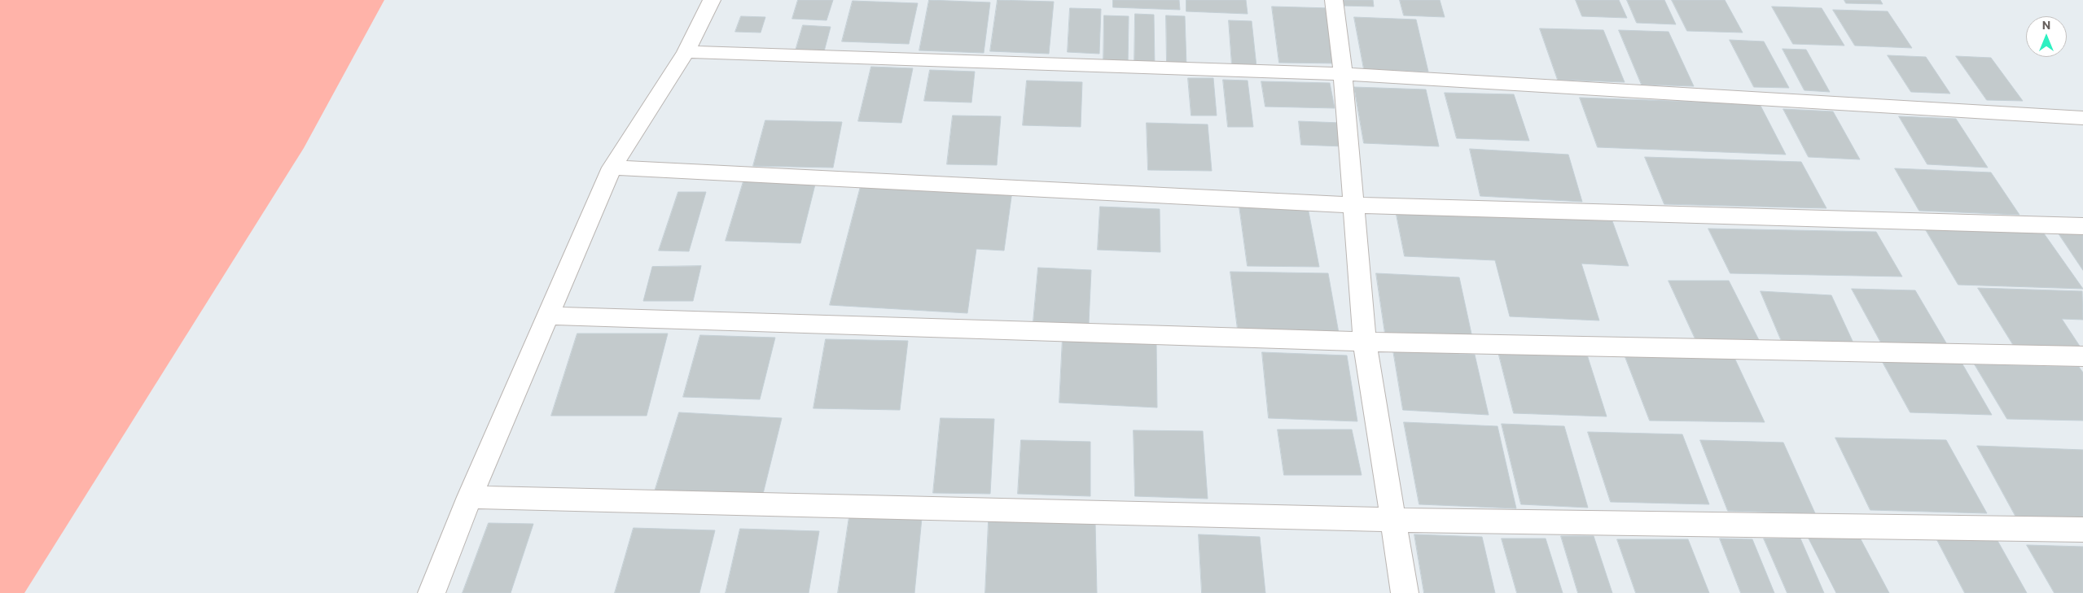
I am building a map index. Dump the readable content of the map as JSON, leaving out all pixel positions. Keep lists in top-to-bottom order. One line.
{"north":"top"}
